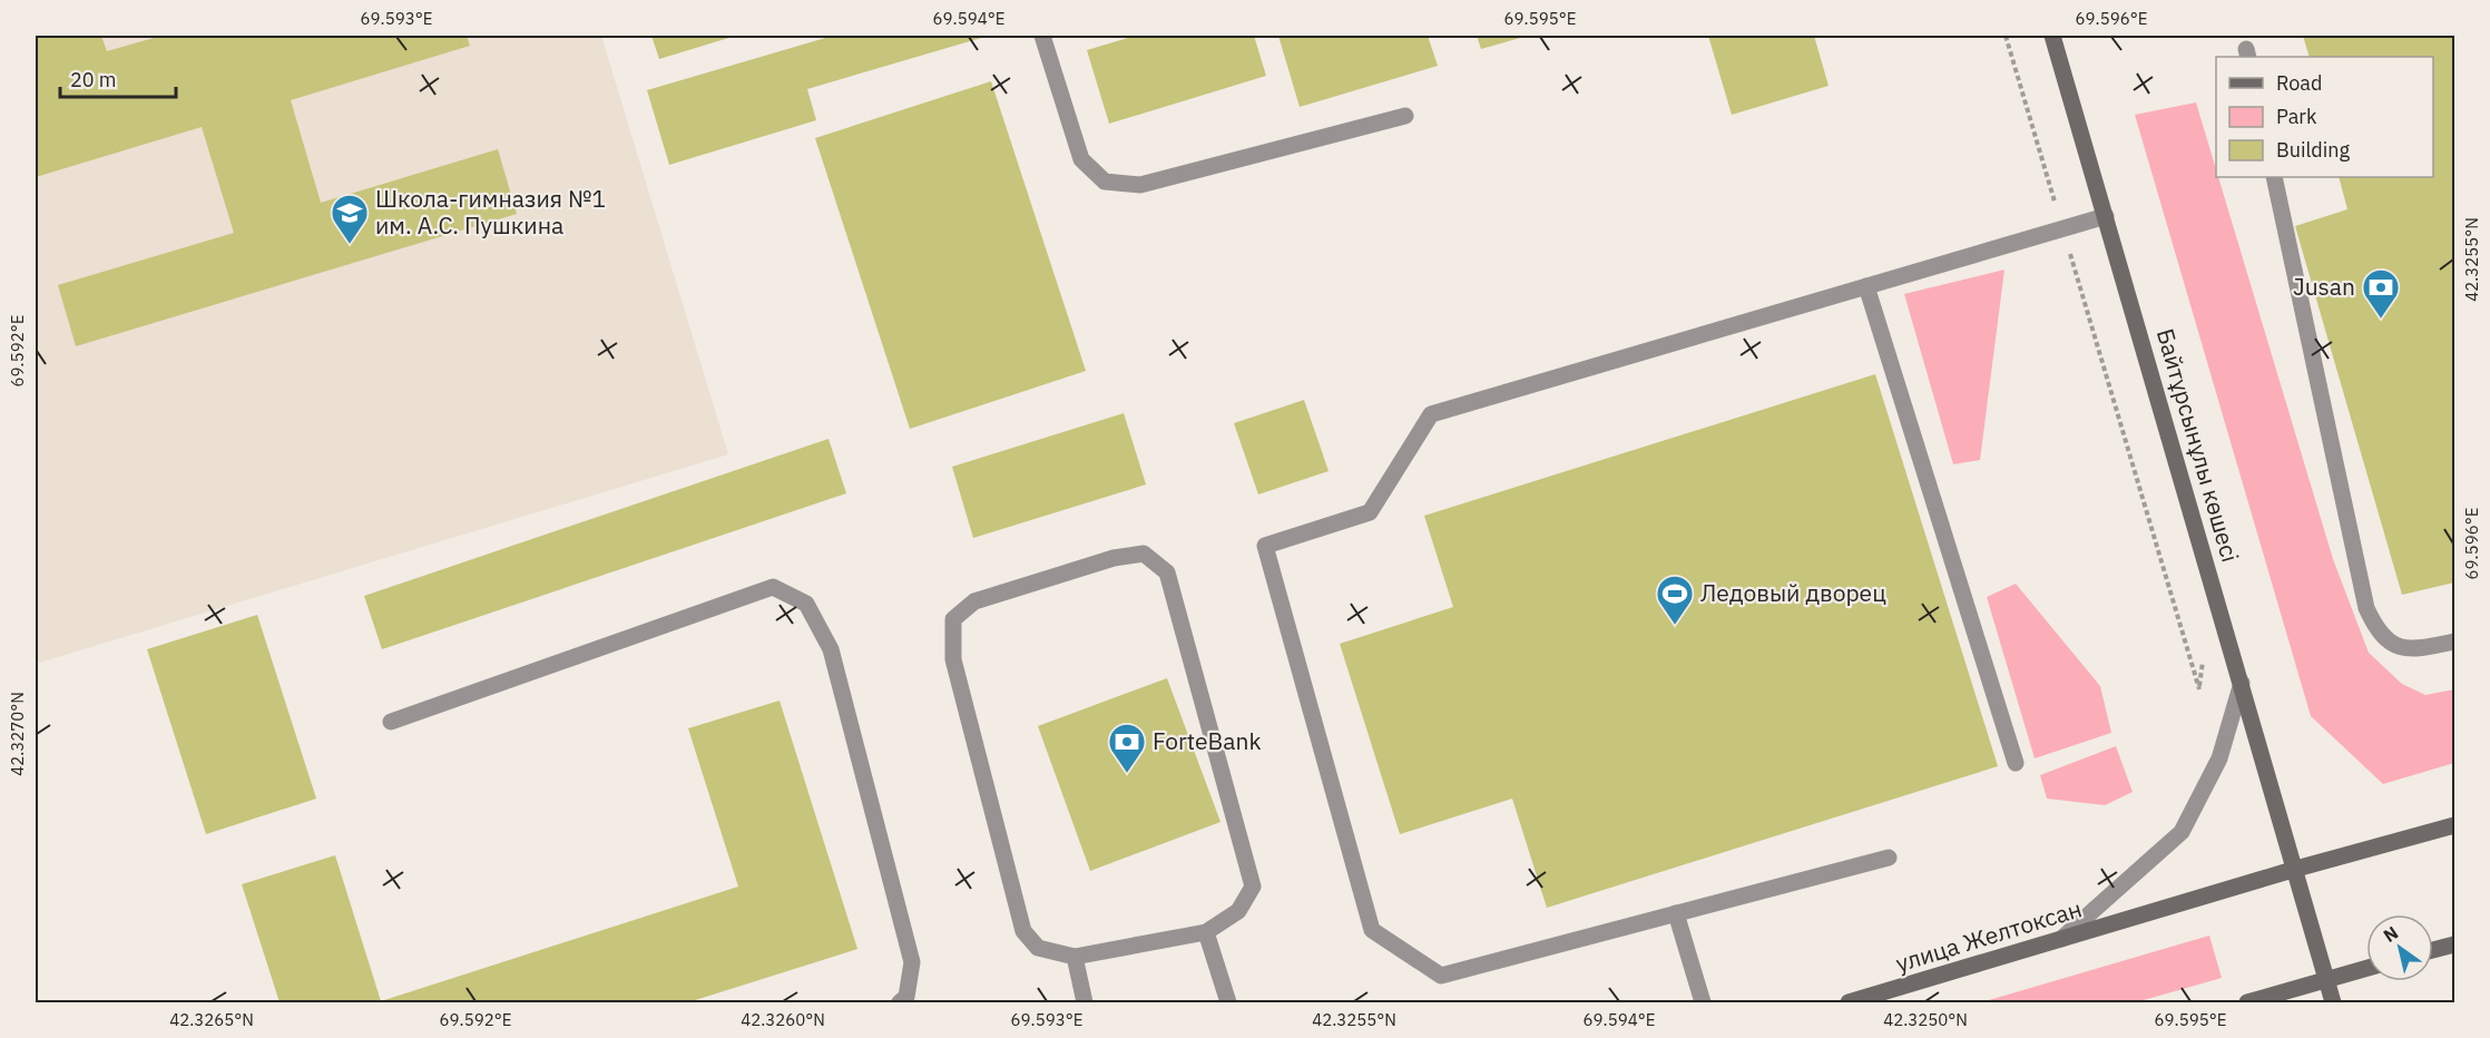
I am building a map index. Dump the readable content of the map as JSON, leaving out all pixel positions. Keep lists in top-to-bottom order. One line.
{"streets":{"main road":["Байтұрсынұлы көшесі","улица Желтоксан"]},"crossings":[["Байтұрсынұлы көшесі","улица Желтоксан"]],"places":{"school or university":["Школа-гимназия №1 им. А.С. Пушкина"],"bank":["Jusan","ForteBank"],"sports":["Ледовый дворец"]},"legend":["Road","Park","Building"],"scale_bar":"20 m","north":"top left","coordinates":["69.593°E","69.594°E","69.595°E","69.596°E","42.3255°N","69.592°E","42.3270°N","42.3265°N","42.3260°N","42.3250°N"]}
